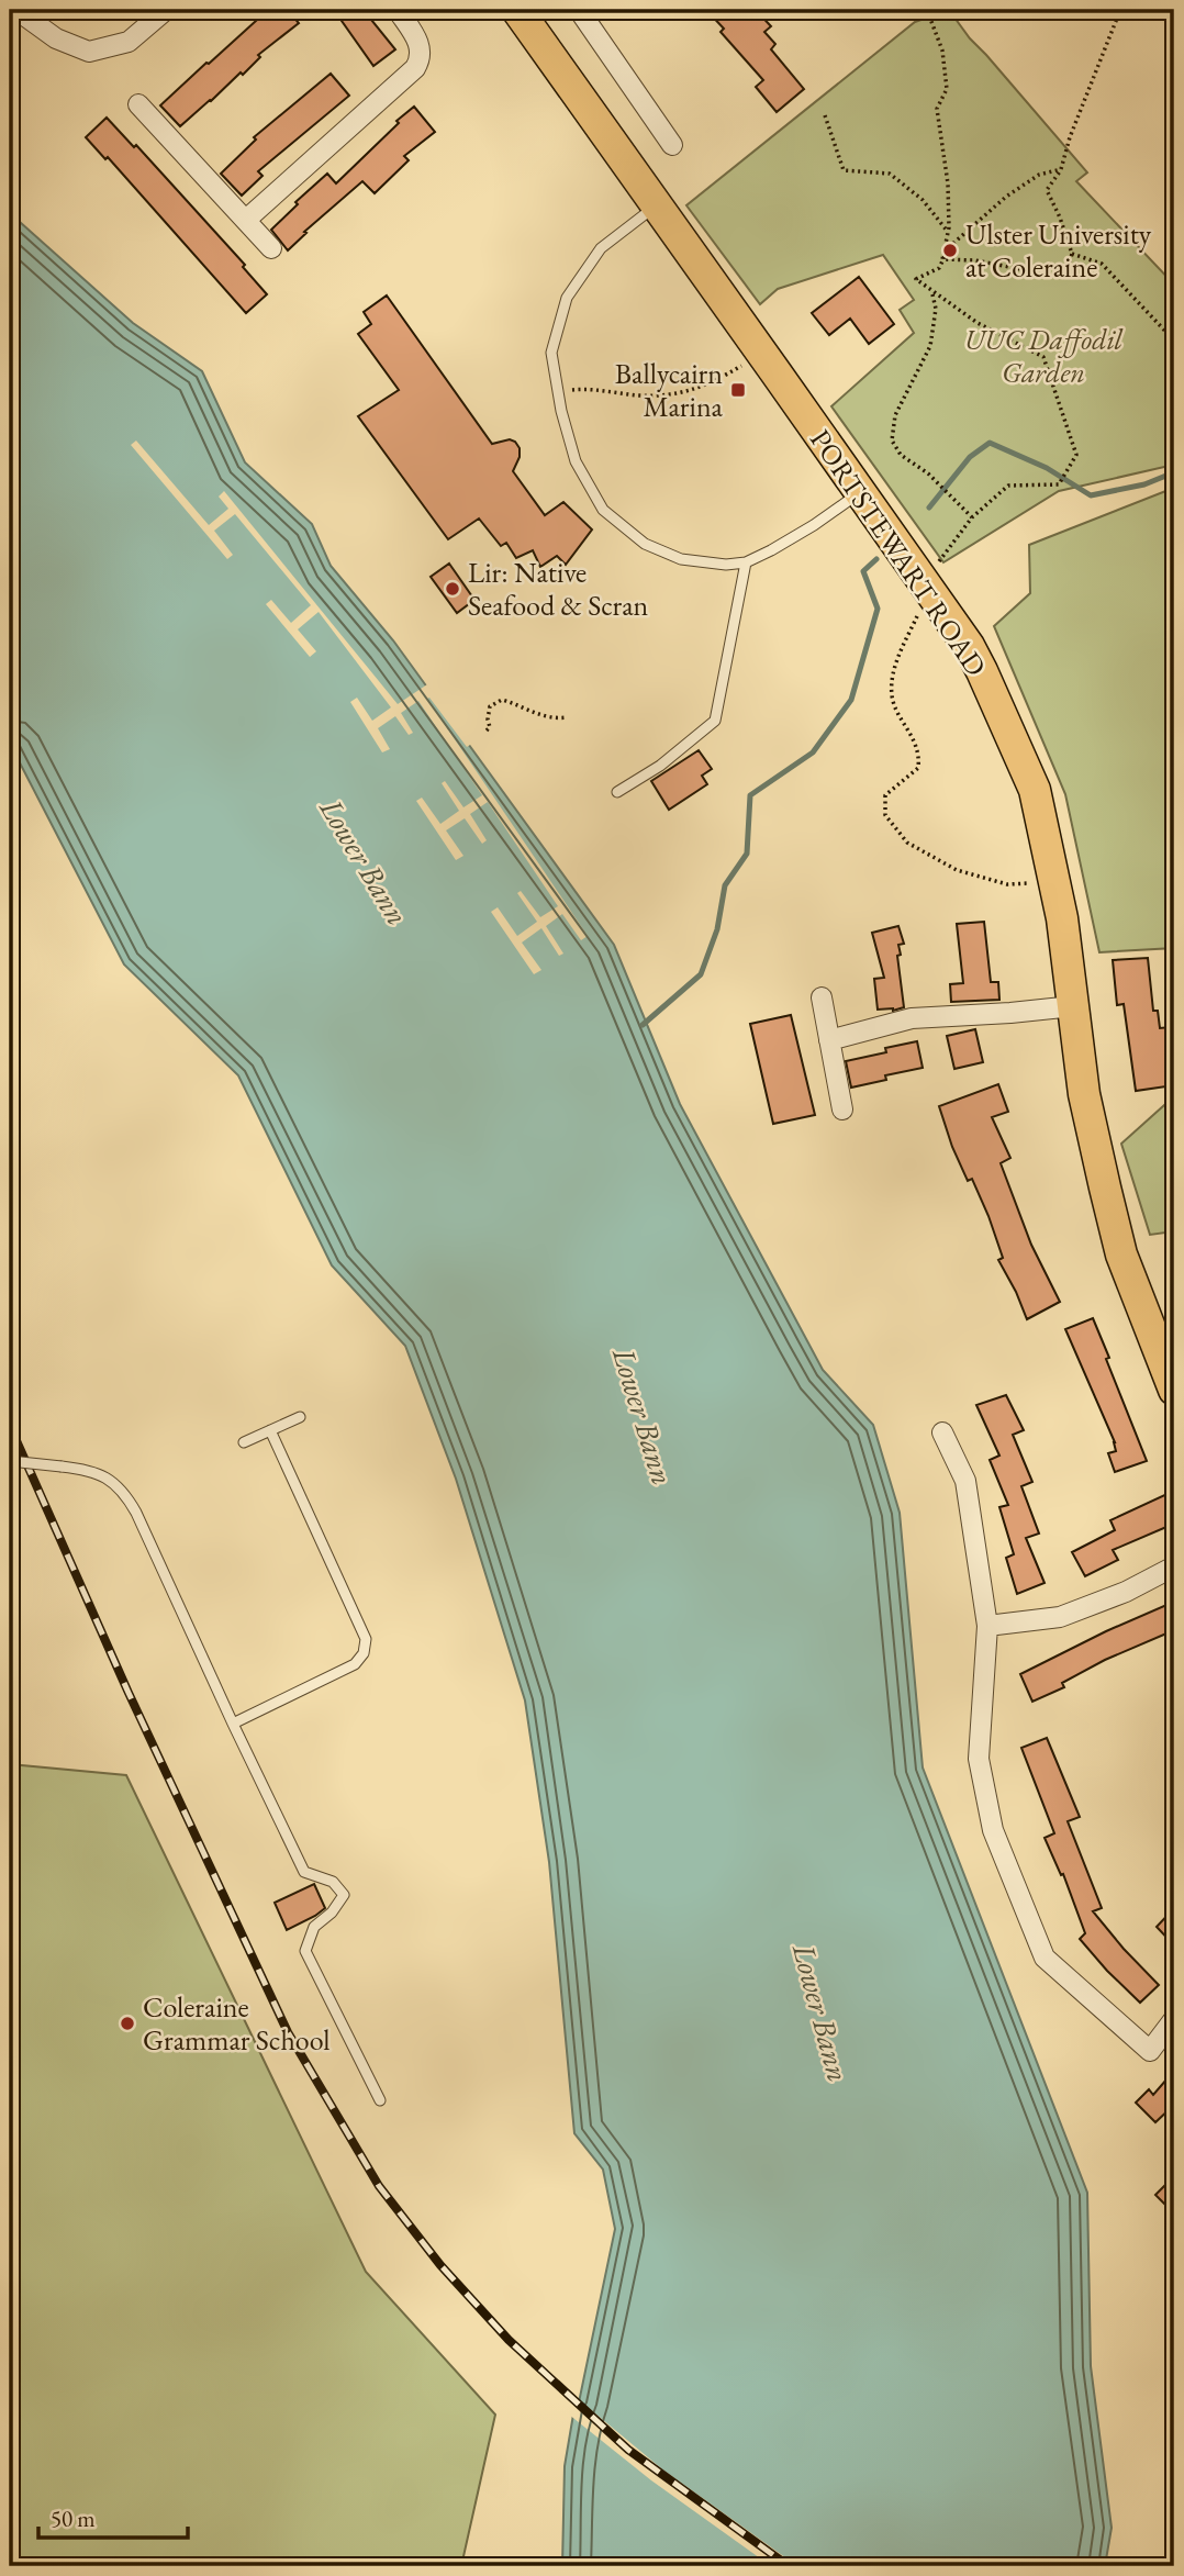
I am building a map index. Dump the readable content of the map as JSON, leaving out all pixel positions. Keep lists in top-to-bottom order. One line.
{"streets":{"main road":["PORTSTEWART ROAD"]},"water":["Lower Bann"],"parks":["UUC Daffodil Garden"],"places":{"other":["Ulster University at Coleraine","Lir: Native Seafood & Scran","Coleraine Grammar School"],"transit":["Ballycairn Marina"]},"scale_bar":"50 m"}
